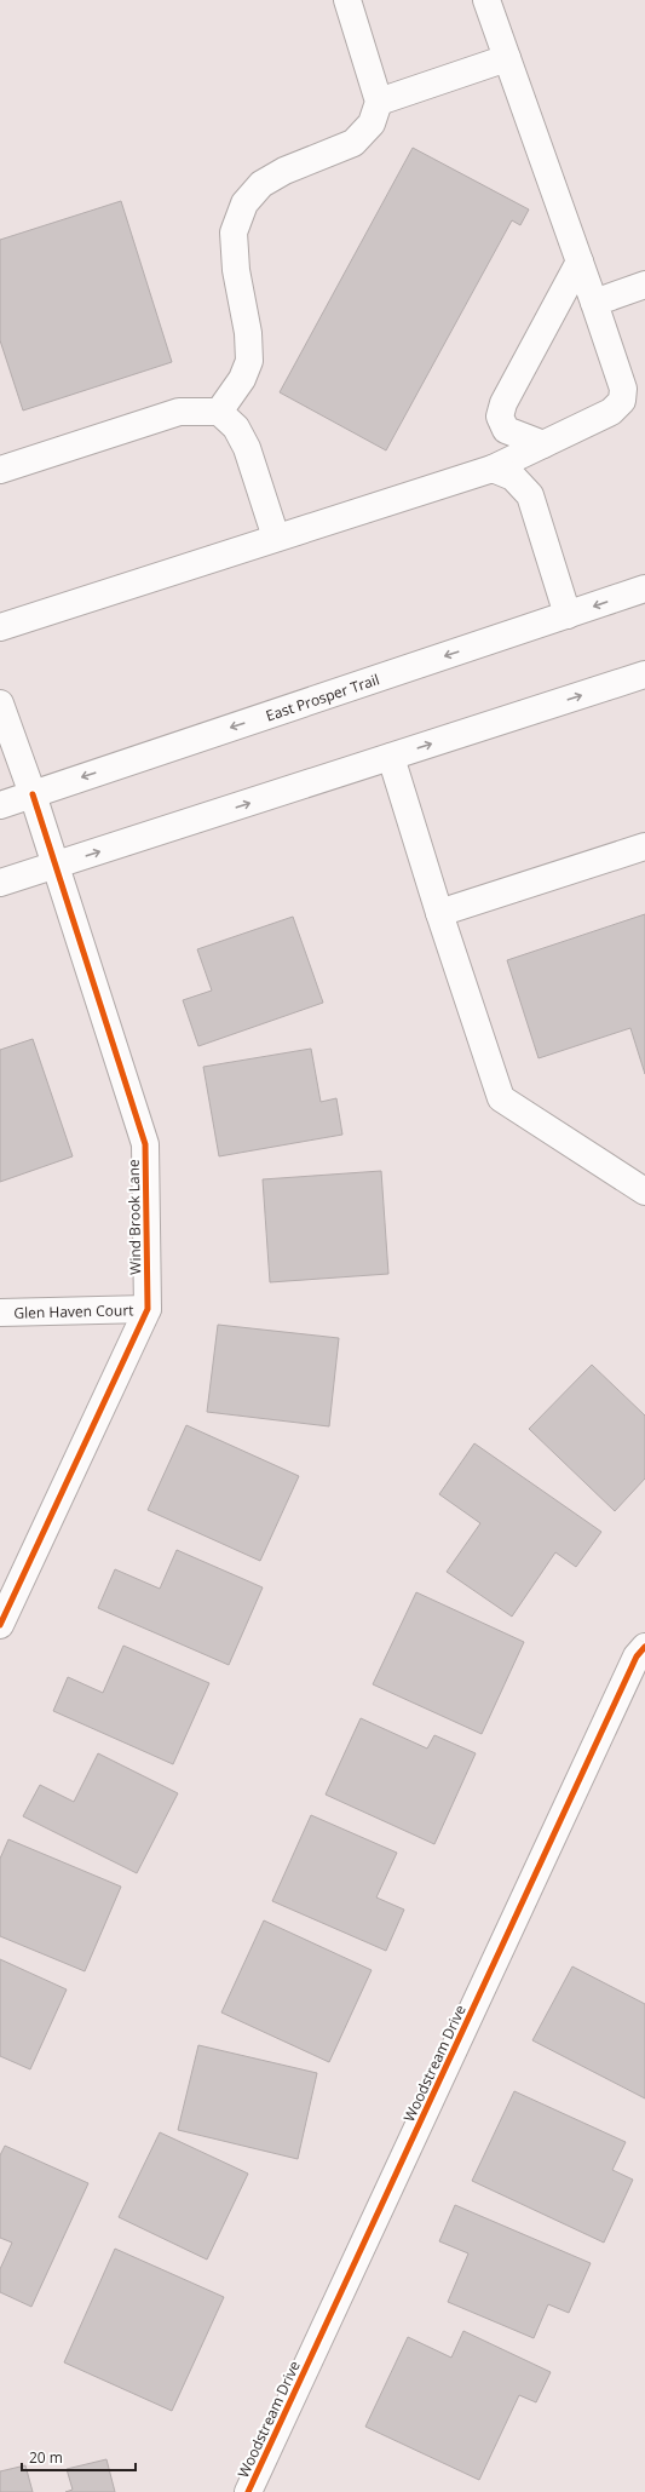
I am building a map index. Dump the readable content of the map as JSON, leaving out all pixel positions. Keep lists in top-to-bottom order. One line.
{"streets":{"street":["East Prosper Trail","Wind Brook Lane","Glen Haven Court","Woodstream Drive"]},"crossings":[["East Prosper Trail","Wind Brook Lane"],["Wind Brook Lane","Glen Haven Court"]],"scale_bar":"20 m"}
